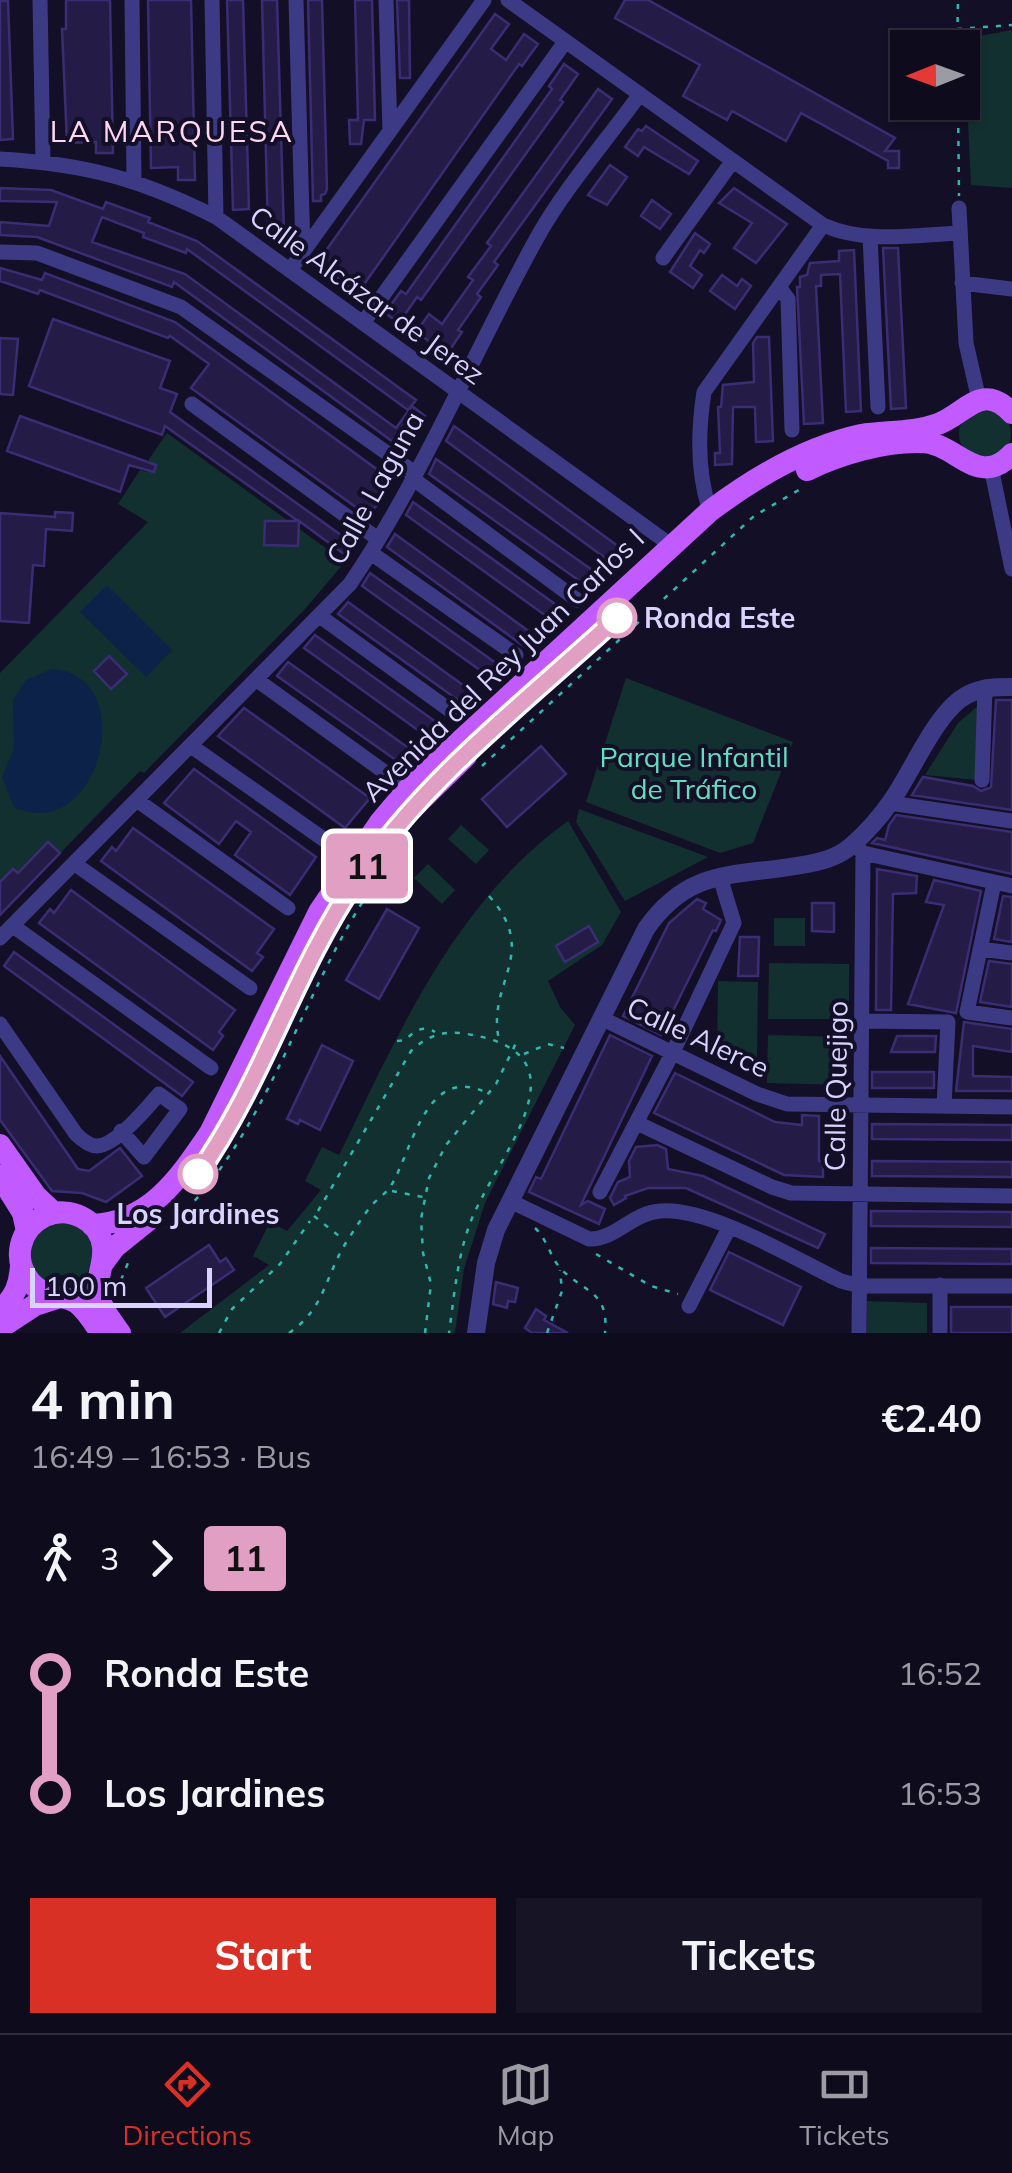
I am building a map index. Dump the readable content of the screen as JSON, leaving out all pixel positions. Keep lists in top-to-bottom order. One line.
{"streets":{"main road":["Avenida del Rey Juan Carlos I"],"street":["Calle Alcázar de Jerez","Calle Laguna","Calle Alerce","Calle Quejigo"]},"crossings":[["Calle Alcázar de Jerez","Calle Laguna"],["Calle Alcázar de Jerez","Avenida del Rey Juan Carlos I"],["Calle Alerce","Calle Quejigo"]],"districts":["LA MARQUESA"],"parks":["Parque Infantil de Tráfico"],"places":["Ronda Este","Los Jardines"],"lines":["bus line 11"],"scale_bar":"100 m","north":"left","page":{"on_map":"11","scale":"100 m","heading":["4 min","16:49 – 16:53 · Bus","€2.40"],"legs":["3","11"],"list":[{"name":"Ronda Este","value":"16:52"},{"name":"Los Jardines","value":"16:53"}],"buttons":["Start","Tickets"],"tabs":["Directions","Map","Tickets"]}}
